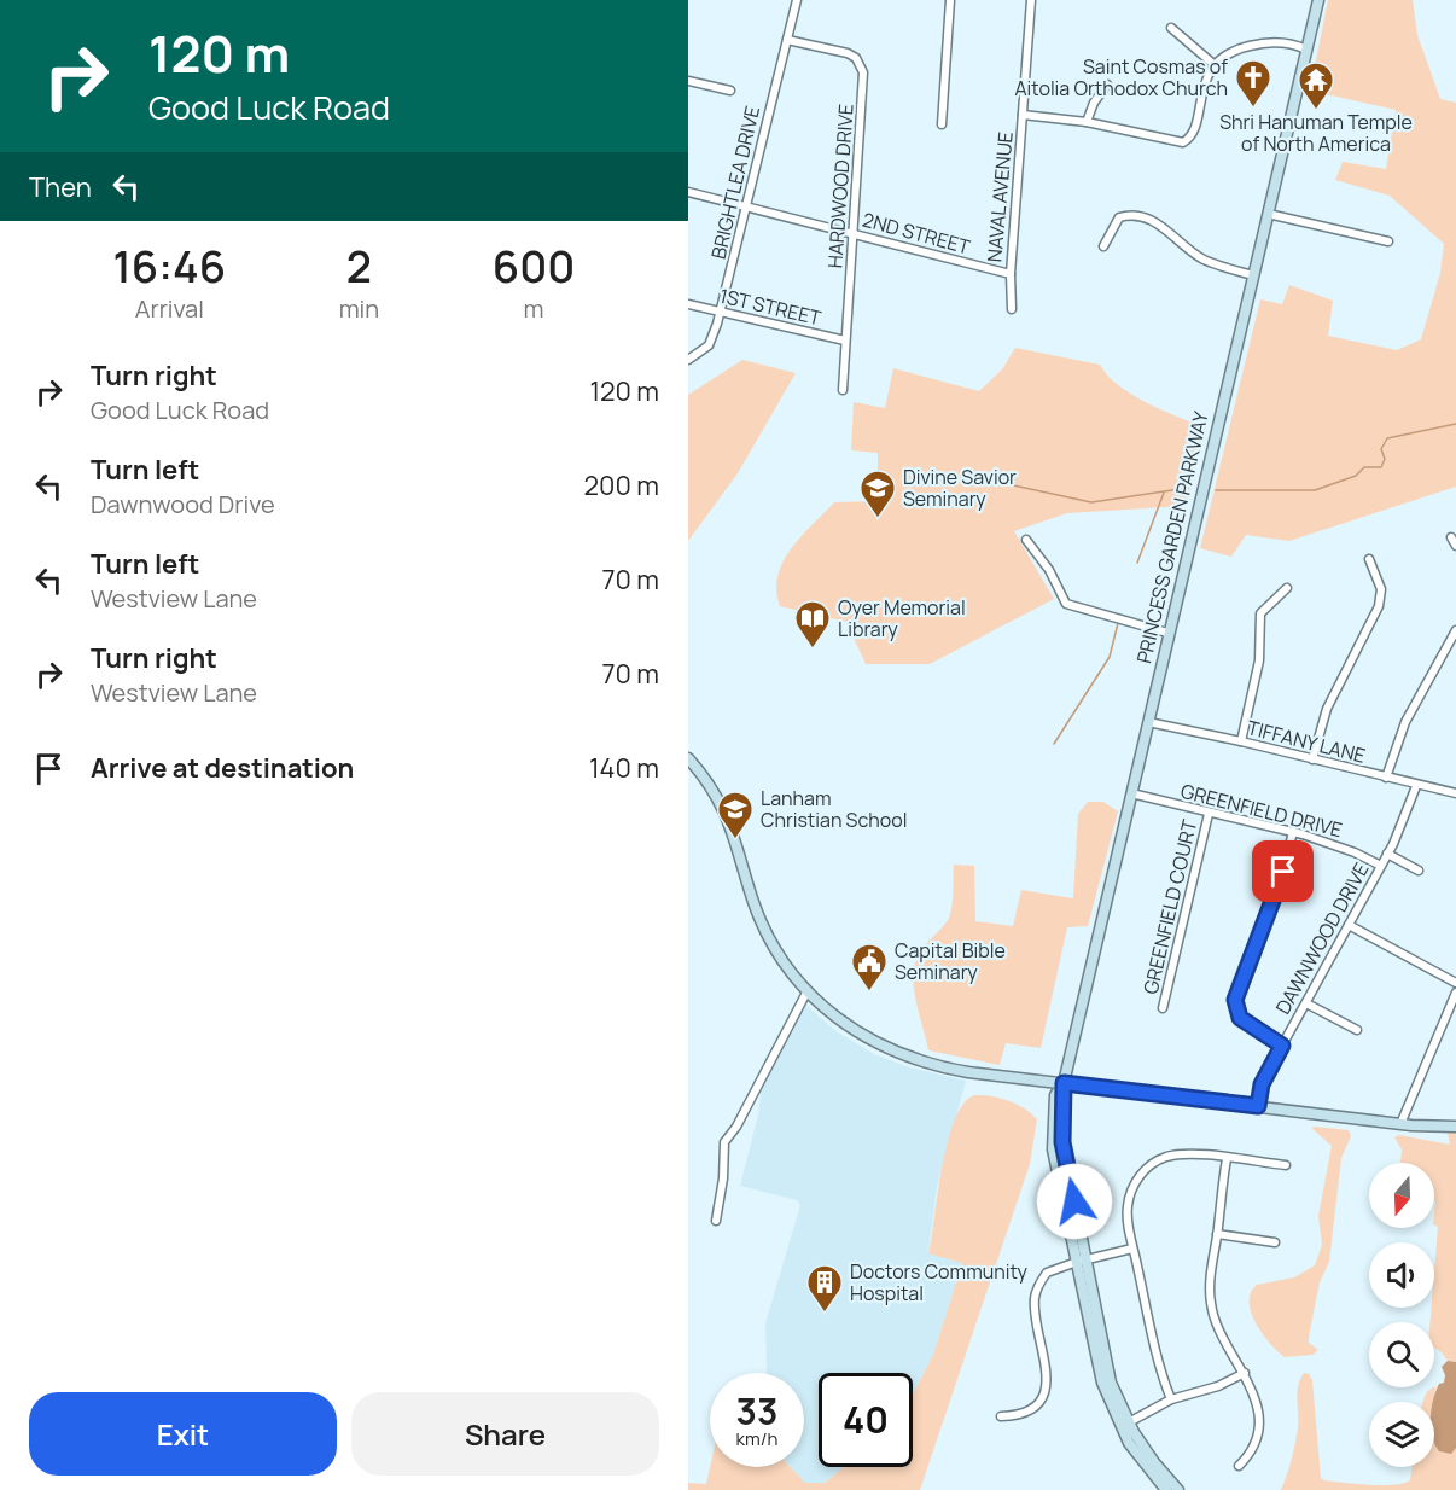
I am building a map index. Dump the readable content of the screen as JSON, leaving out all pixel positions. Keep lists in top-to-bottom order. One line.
{"streets":{"street":["BRIGHTLEA DRIVE","HARDWOOD DRIVE","NAVAL AVENUE","2ND STREET","1ST STREET","PRINCESS GARDEN PARKWAY","TIFFANY LANE","GREENFIELD DRIVE","GREENFIELD COURT","DAWNWOOD DRIVE"]},"crossings":[["BRIGHTLEA DRIVE","HARDWOOD DRIVE"],["BRIGHTLEA DRIVE","2ND STREET"],["BRIGHTLEA DRIVE","1ST STREET"],["HARDWOOD DRIVE","2ND STREET"],["HARDWOOD DRIVE","1ST STREET"],["NAVAL AVENUE","2ND STREET"],["PRINCESS GARDEN PARKWAY","TIFFANY LANE"],["PRINCESS GARDEN PARKWAY","GREENFIELD DRIVE"],["TIFFANY LANE","DAWNWOOD DRIVE"],["GREENFIELD DRIVE","GREENFIELD COURT"],["GREENFIELD DRIVE","DAWNWOOD DRIVE"]],"places":{"church":["Saint Cosmas of Aitolia Orthodox Church"],"temple":["Shri Hanuman Temple of North America"],"school or university":["Divine Savior Seminary","Lanham Christian School"],"library":["Oyer Memorial Library"],"public building":["Capital Bible Seminary"],"building":["Doctors Community Hospital"]},"north":"bottom","page":{"turn":["120 m","Good Luck Road"],"then":"Then","eta":["16:46","Arrival","2","min","600","m"],"list":[{"name":"Turn right","note":"Good Luck Road","value":"120 m"},{"name":"Turn left","note":"Dawnwood Drive","value":"200 m"},{"name":"Turn left","note":"Westview Lane","value":"70 m"},{"name":"Turn right","note":"Westview Lane","value":"70 m"},{"name":"Arrive at destination","value":"140 m"}],"speed":"33 km/h","limit":"40","buttons":["Exit","Share"]}}
